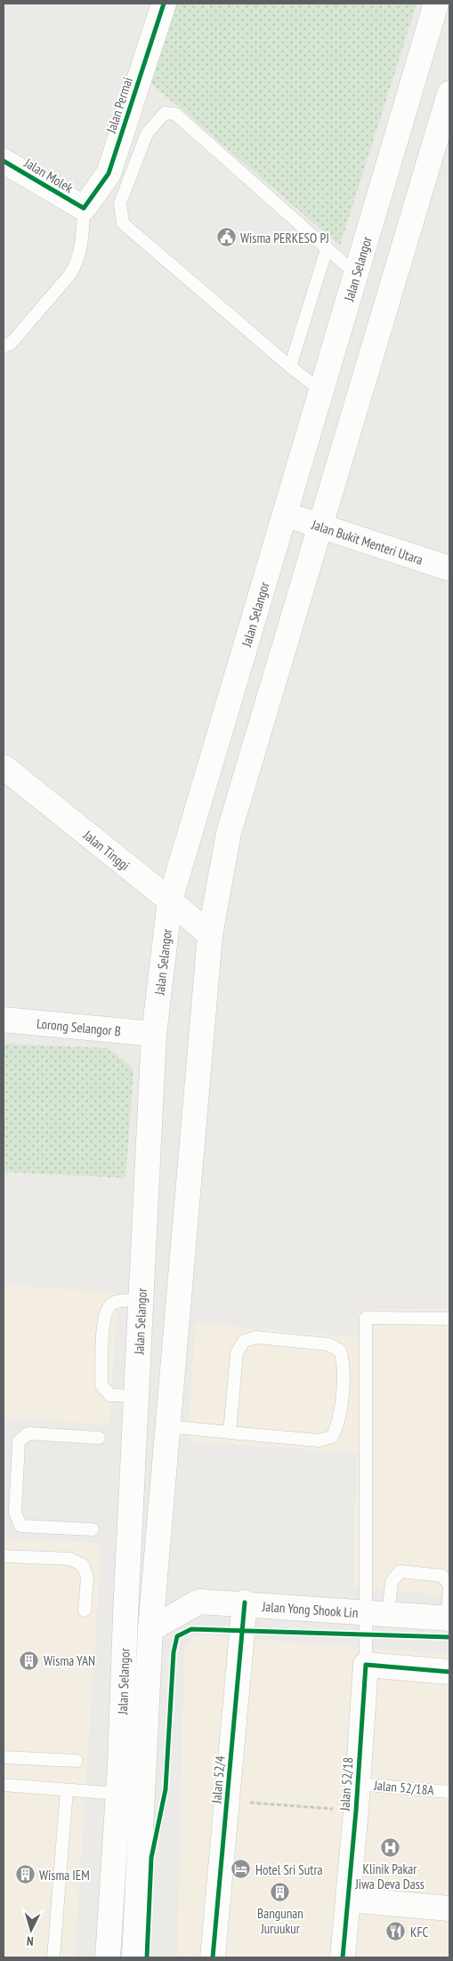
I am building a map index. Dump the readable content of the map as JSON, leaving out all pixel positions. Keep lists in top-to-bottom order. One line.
{"streets":{"main road":["Jalan Permai","Jalan Molek","Jalan Selangor","Jalan Bukit Menteri Utara","Jalan Tinggi","Lorong Selangor B","Jalan Yong Shook Lin","Jalan 52/4","Jalan 52/18"],"lane":["Jalan 52/18A"]},"crossings":[["Jalan Permai","Jalan Molek"],["Jalan Selangor","Jalan Bukit Menteri Utara"],["Jalan Selangor","Jalan Tinggi"],["Jalan Selangor","Lorong Selangor B"],["Jalan Selangor","Jalan Yong Shook Lin"],["Jalan Yong Shook Lin","Jalan 52/4"],["Jalan Yong Shook Lin","Jalan 52/18"],["Jalan 52/18","Jalan 52/18A"]],"places":{"public building":["Wisma PERKESO PJ"],"building":["Wisma YAN","Wisma IEM","Bangunan Juruukur"],"hospital":["Klinik Pakar Jiwa Deva Dass"],"hotel":["Hotel Sri Sutra"],"restaurant":["KFC"]},"north":"bottom"}
